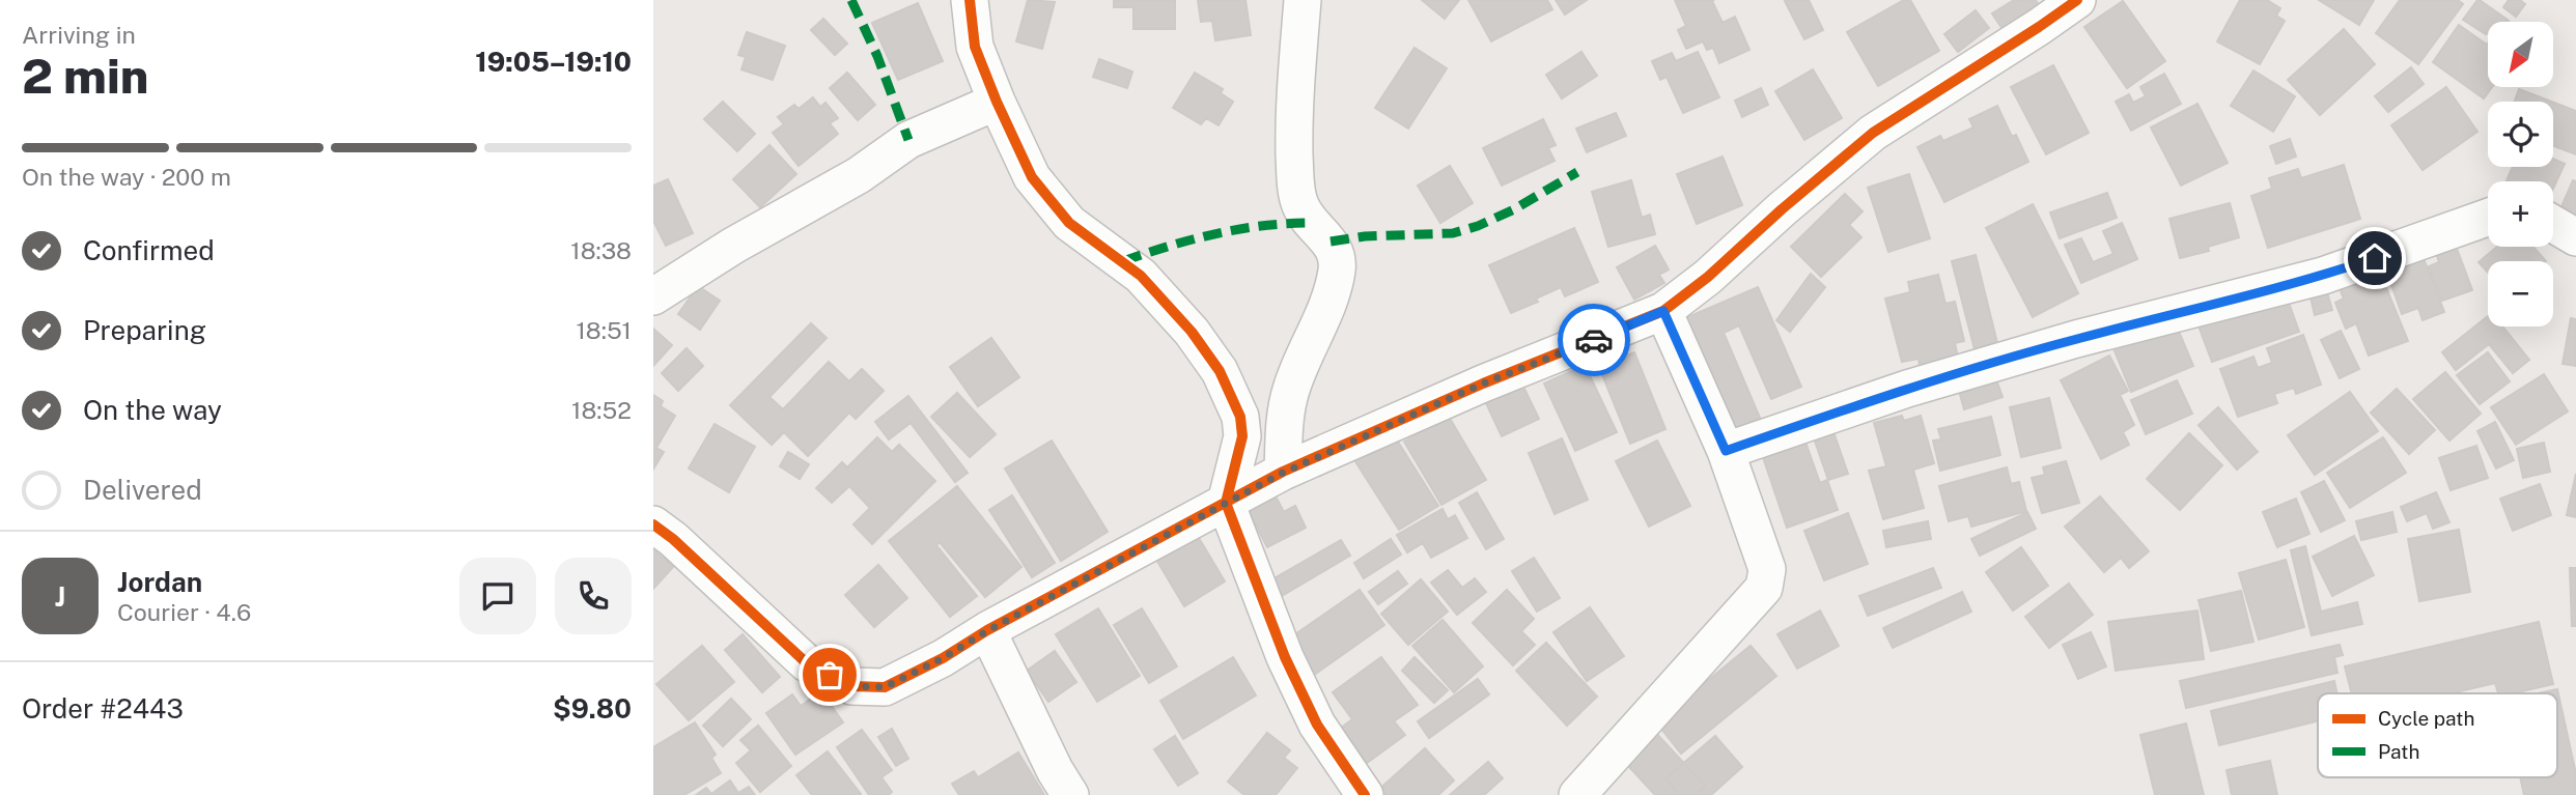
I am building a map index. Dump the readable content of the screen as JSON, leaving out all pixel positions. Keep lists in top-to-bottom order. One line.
{"legend":["Cycle path","Path"],"north":"bottom left","page":{"heading":["2 min","Arriving in","19:05–19:10"],"panel":["Jordan","Courier · 4.6","Order #2443","$9.80"],"map_buttons":["+","−"],"bar":"On the way · 200 m","list":[["Confirmed","18:38"],["Preparing","18:51"],["On the way","18:52"],"Delivered"],"round":"J"}}
